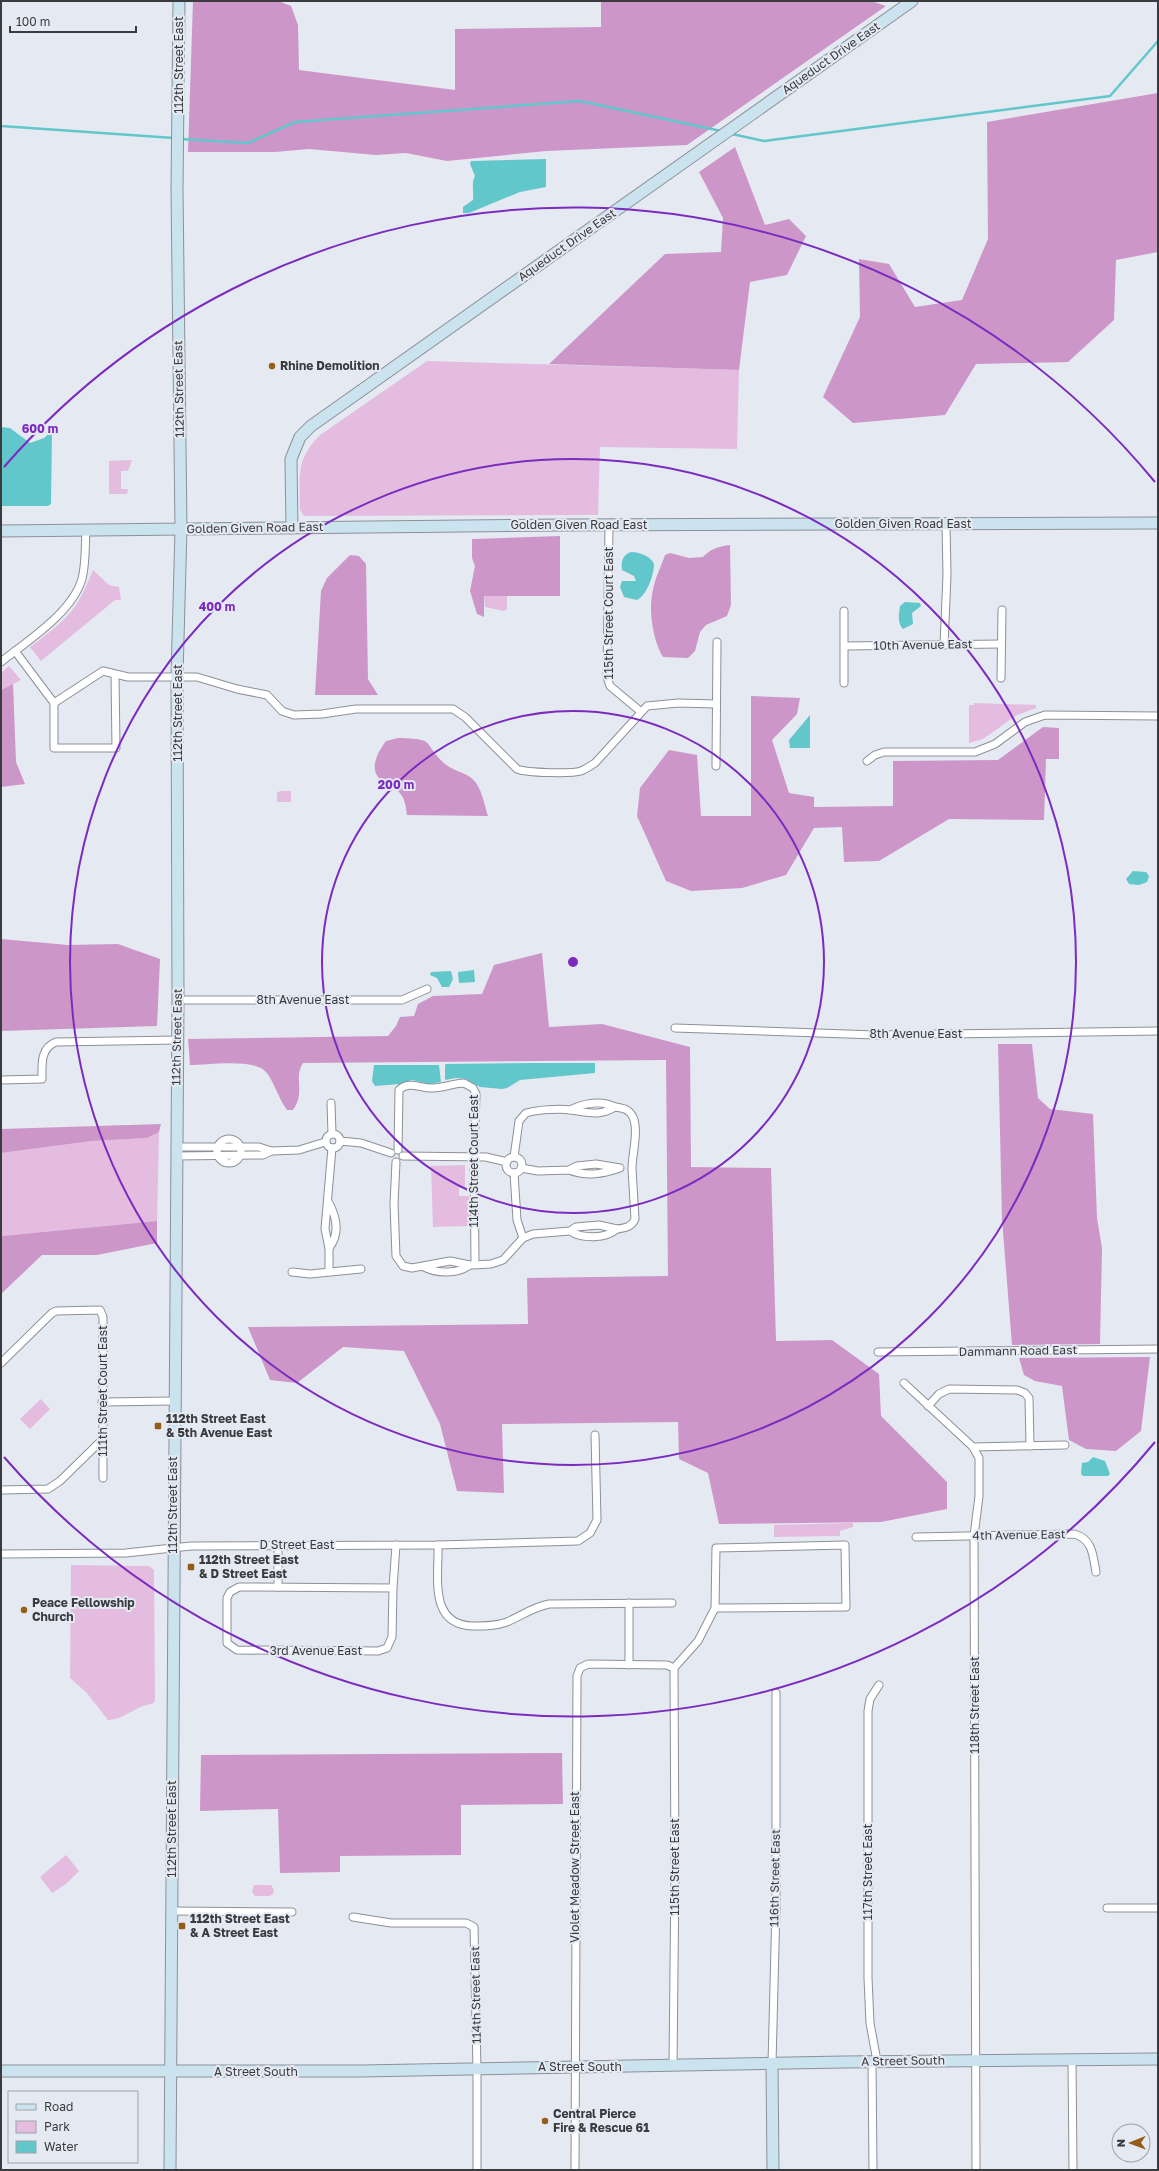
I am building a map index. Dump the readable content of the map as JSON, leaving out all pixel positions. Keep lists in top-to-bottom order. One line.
{"streets":{"street":["Aqueduct Drive East","112th Street East","Golden Given Road East","115th Street Court East","10th Avenue East","8th Avenue East","114th Street Court East","Dammann Road East","111th Street Court East","4th Avenue East","D Street East","3rd Avenue East","118th Street East","Violet Meadow Street East","115th Street East","117th Street East","116th Street East","114th Street East","A Street South"]},"crossings":[["Aqueduct Drive East","Golden Given Road East"],["112th Street East","Golden Given Road East"],["112th Street East","8th Avenue East"],["112th Street East","D Street East"],["112th Street East","A Street South"],["Golden Given Road East","115th Street Court East"],["4th Avenue East","118th Street East"],["118th Street East","A Street South"],["Violet Meadow Street East","A Street South"],["115th Street East","A Street South"],["117th Street East","A Street South"],["116th Street East","A Street South"],["114th Street East","A Street South"]],"places":{"other":["Rhine Demolition","Peace Fellowship Church","Central Pierce Fire & Rescue 61"],"transit":["112th Street East & 5th Avenue East","112th Street East & D Street East","112th Street East & A Street East"]},"legend":["Road","Park","Water"],"scale_bar":"100 m","north":"left","rings":["600 m","400 m","200 m"]}
